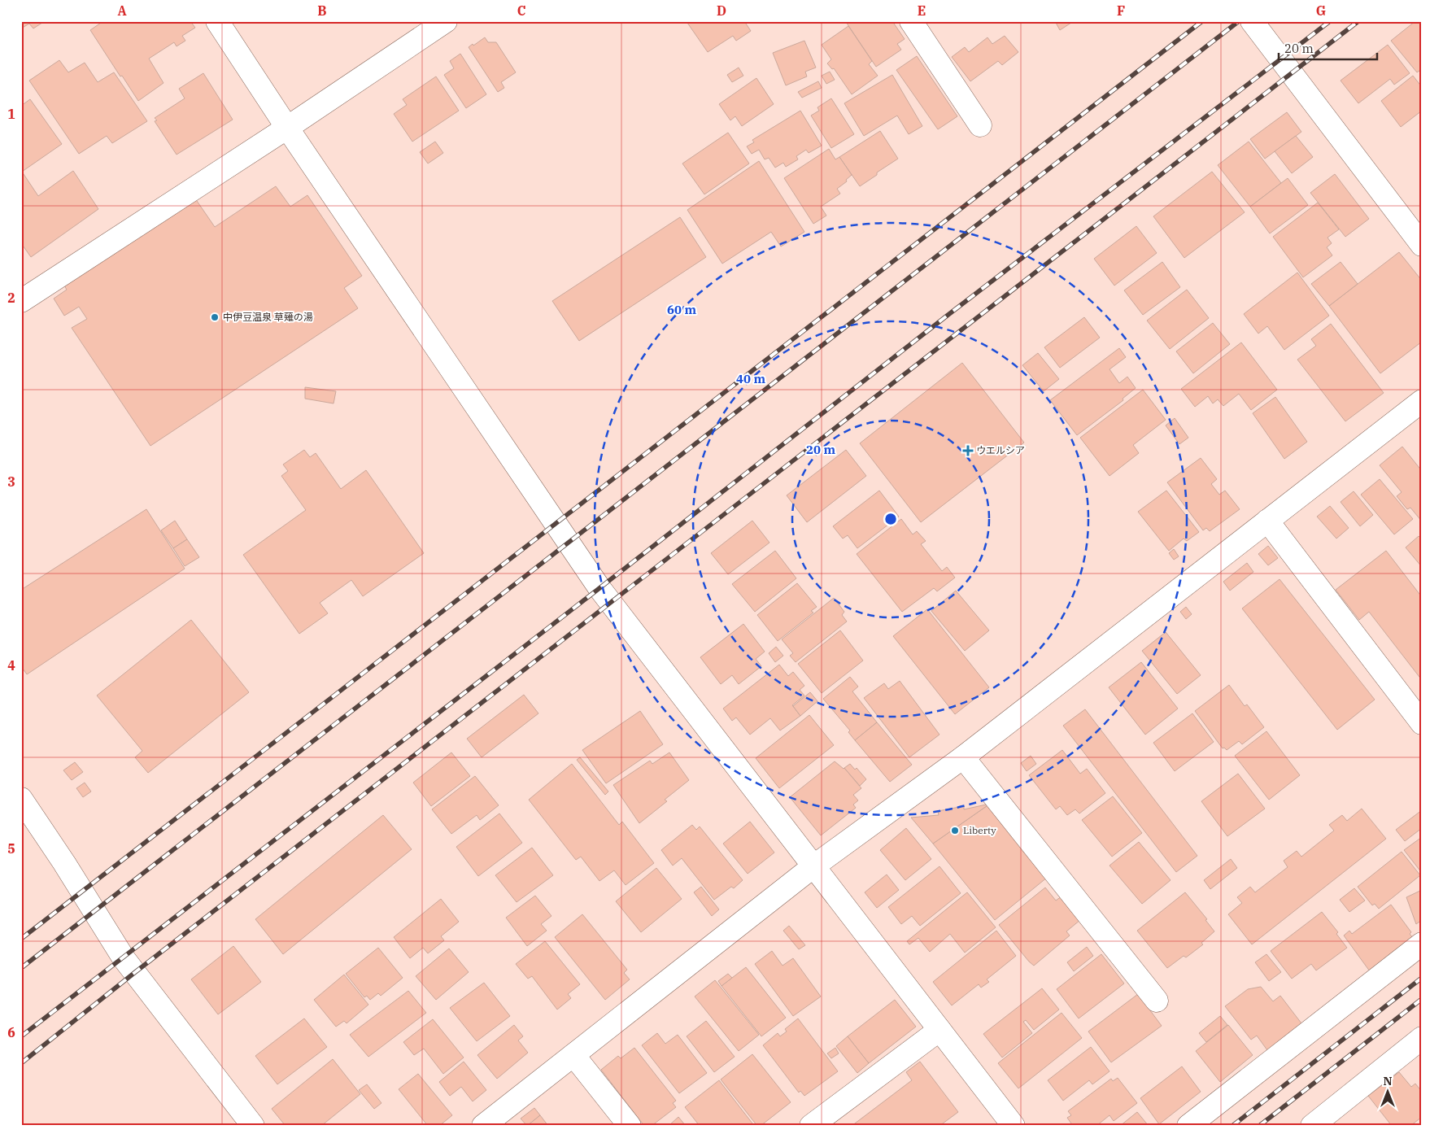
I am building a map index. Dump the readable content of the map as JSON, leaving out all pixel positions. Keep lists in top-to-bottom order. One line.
{"places":{"other":["中伊豆温泉 草薙の湯","Liberty"],"health":["ウエルシア"]},"scale_bar":"20 m","north":"top","grid":{"columns":["A","B","C","D","E","F","G"],"rows":["1","2","3","4","5","6"]},"rings":["60 m","40 m","20 m"]}
